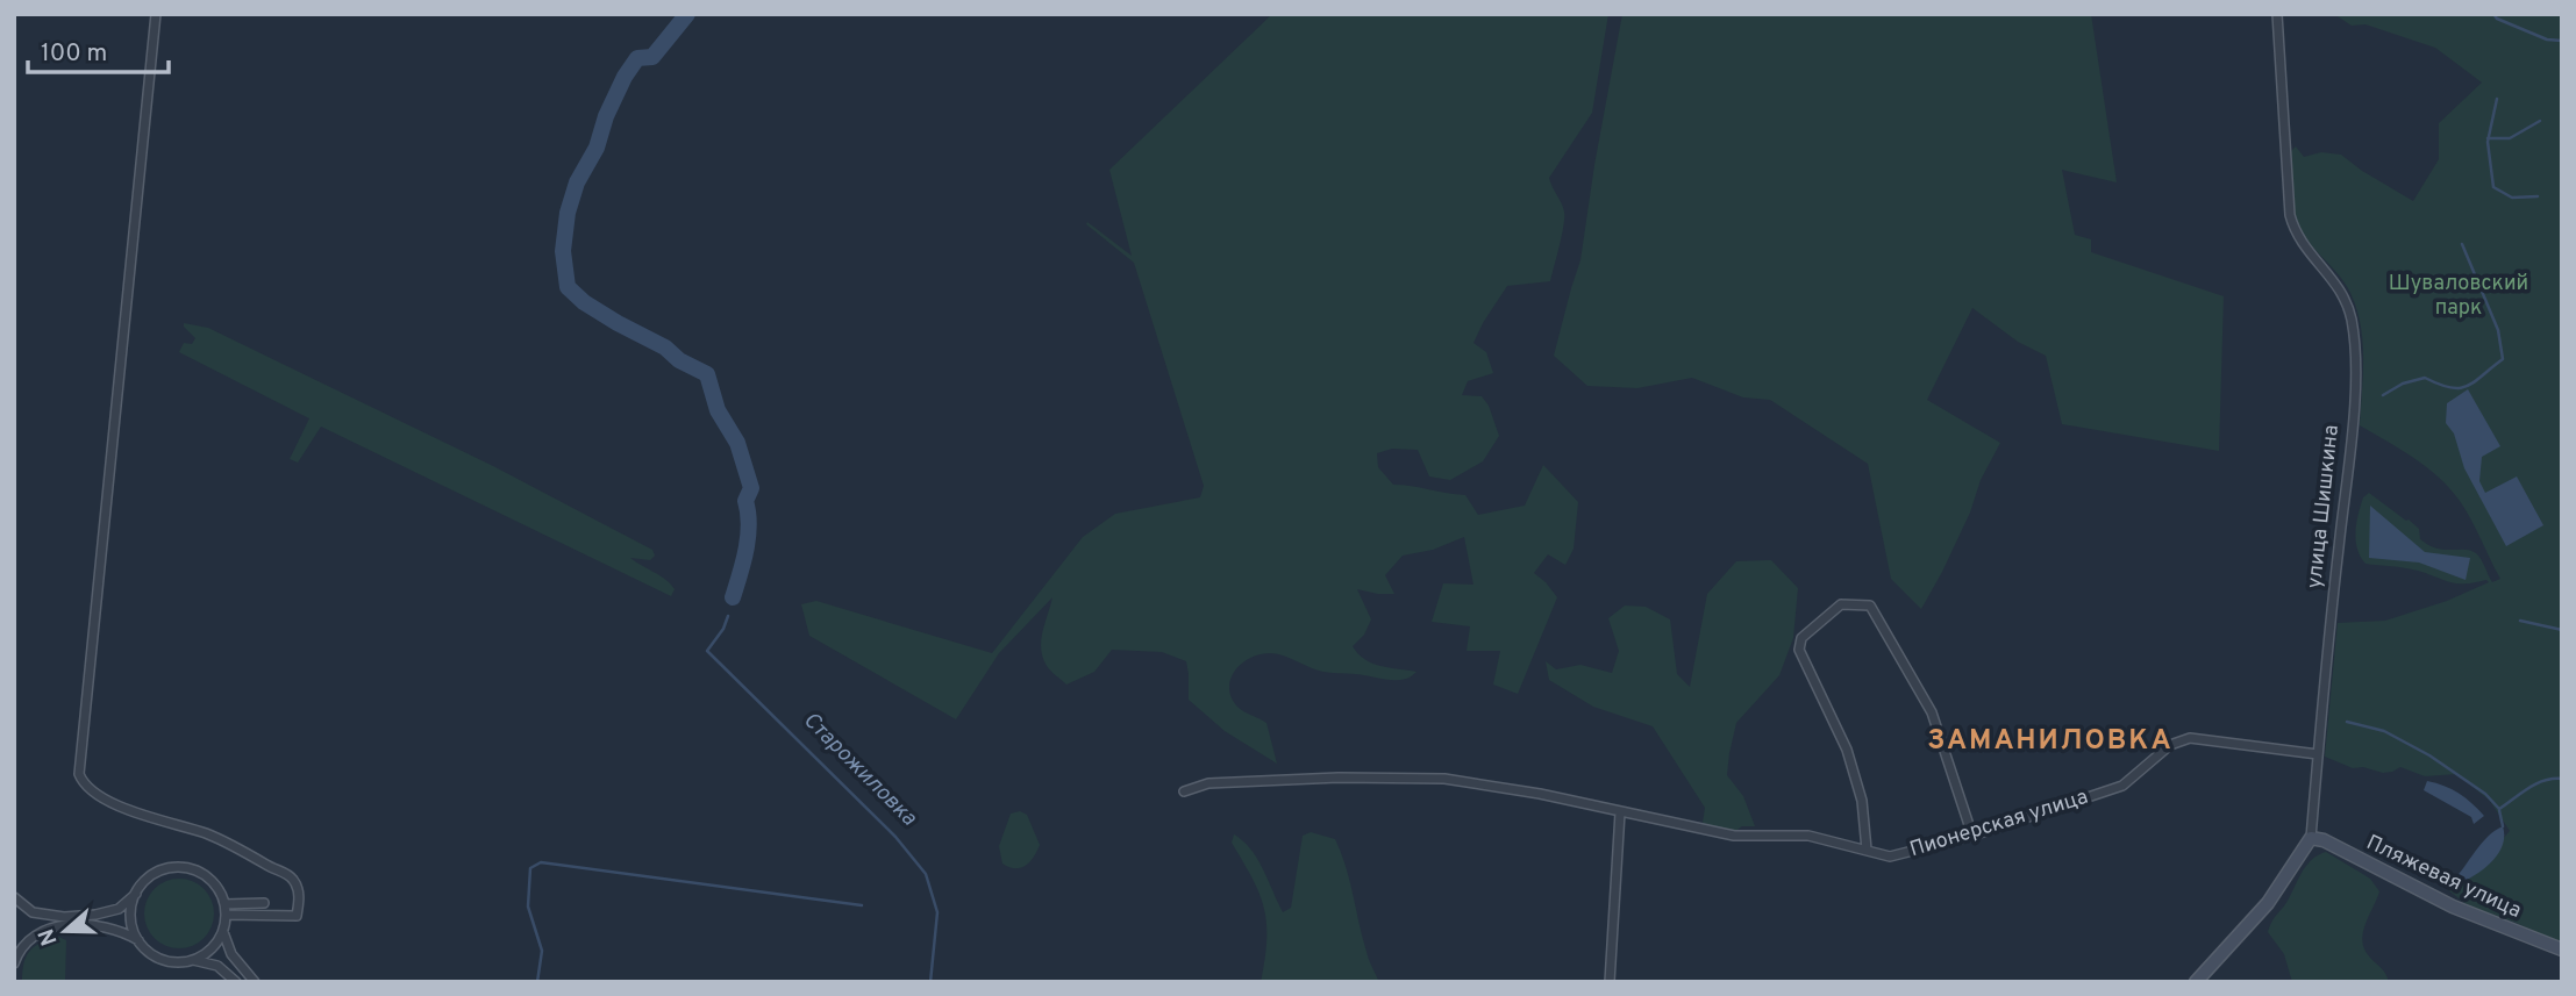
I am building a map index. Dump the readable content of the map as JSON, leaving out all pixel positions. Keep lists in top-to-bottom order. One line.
{"streets":{"street":["улица Шишкина","Пионерская улица","Пляжевая улица"]},"crossings":[["улица Шишкина","Пионерская улица"],["улица Шишкина","Пляжевая улица"]],"districts":["ЗАМАНИЛОВКА"],"water":["Старожиловка"],"parks":["Шуваловский парк"],"scale_bar":"100 m","north":"left"}
